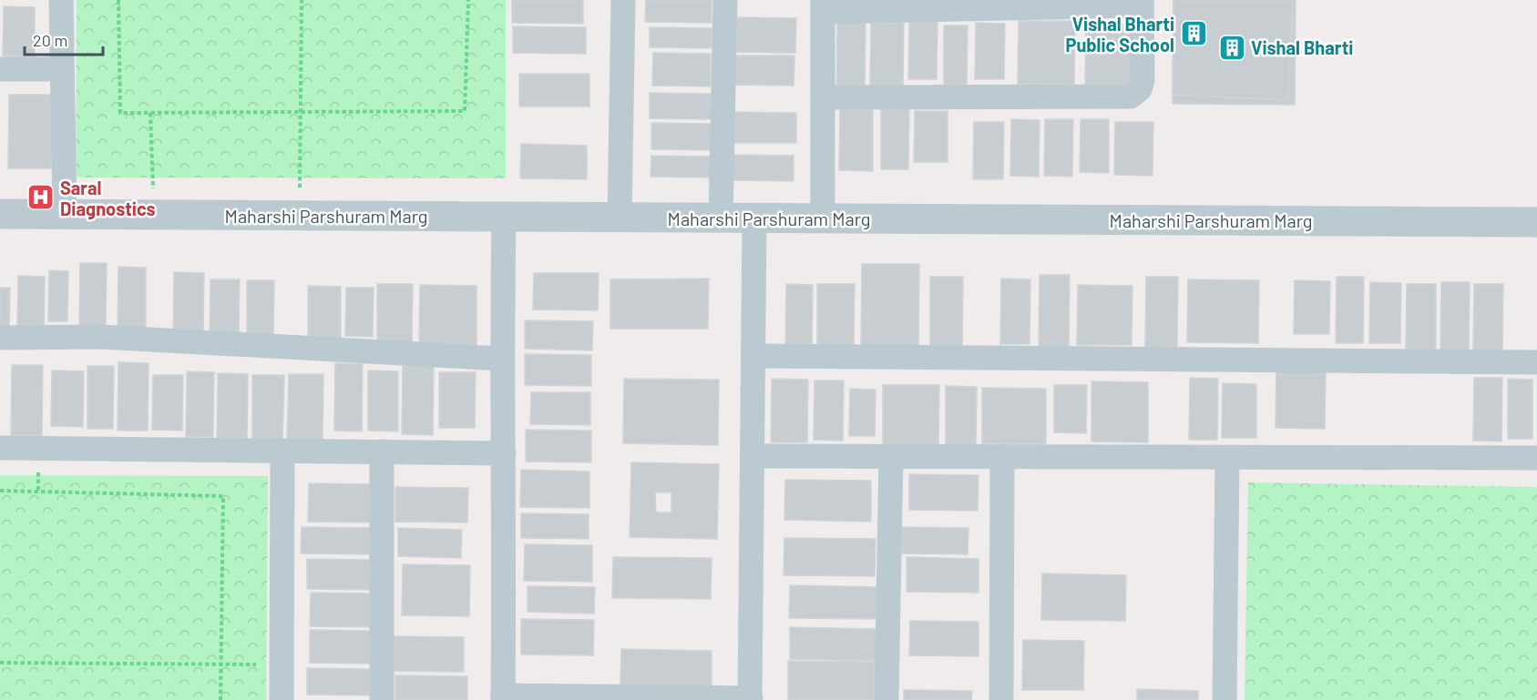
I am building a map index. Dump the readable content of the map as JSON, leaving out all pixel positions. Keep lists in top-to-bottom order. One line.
{"streets":{"street":["Maharshi Parshuram Marg"]},"places":{"building":["Vishal Bharti Public School","Vishal Bharti"],"hospital":["Saral Diagnostics"]},"scale_bar":"20 m"}
